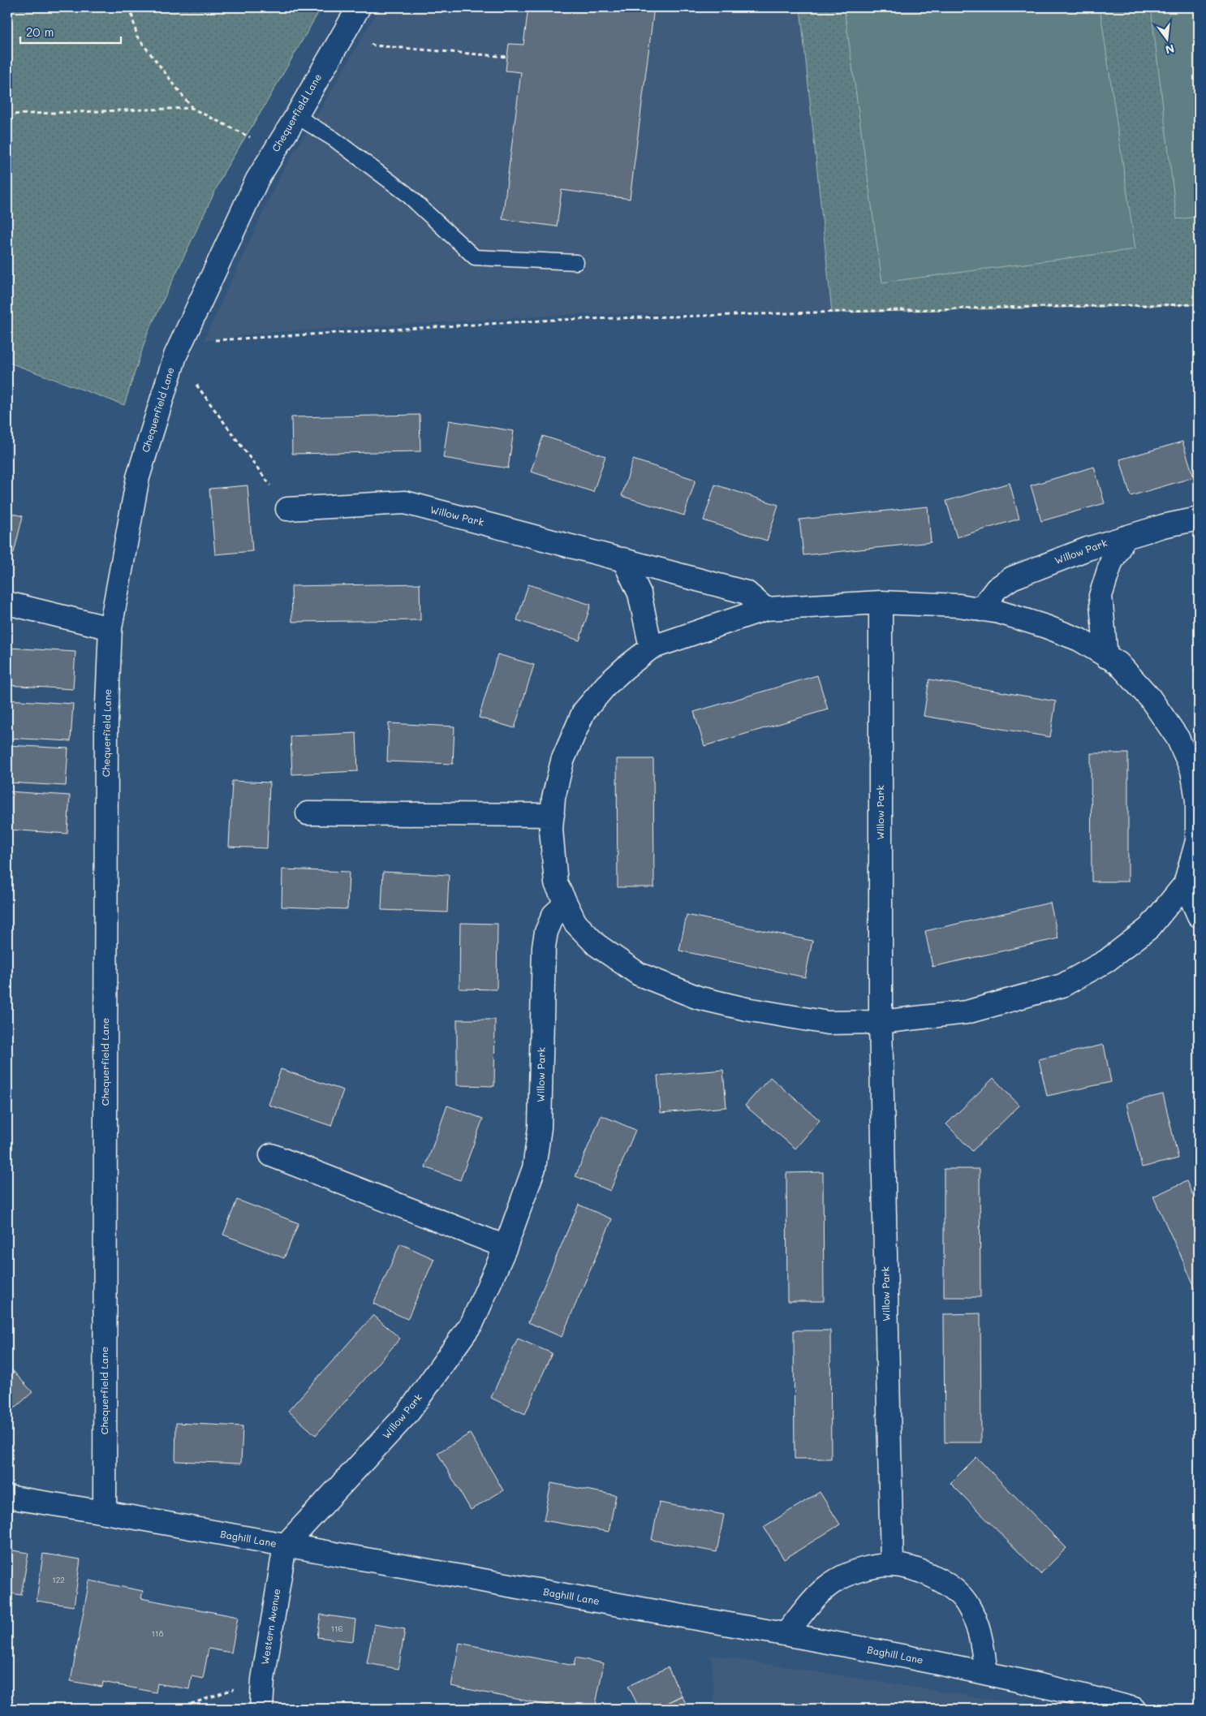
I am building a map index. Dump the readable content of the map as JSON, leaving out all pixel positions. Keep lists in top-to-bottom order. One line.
{"streets":{"street":["Chequerfield Lane","Willow Park","Baghill Lane","Western Avenue"]},"crossings":[["Chequerfield Lane","Baghill Lane"],["Willow Park","Baghill Lane"],["Willow Park","Western Avenue"],["Baghill Lane","Western Avenue"]],"house_numbers":["122","116","118"],"scale_bar":"20 m","north":"bottom"}
